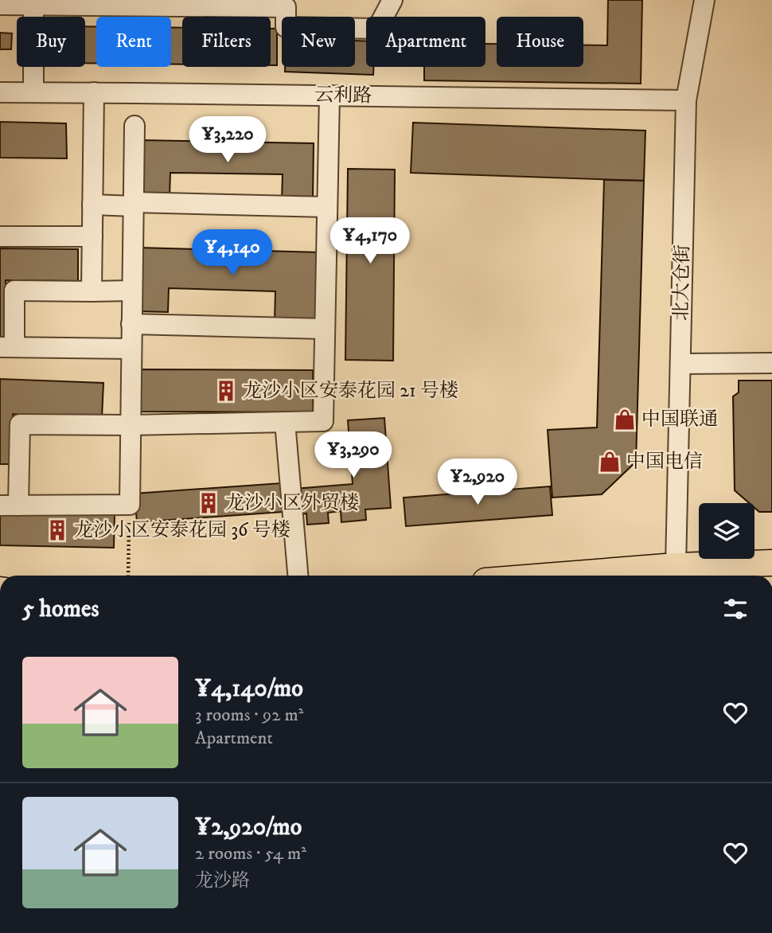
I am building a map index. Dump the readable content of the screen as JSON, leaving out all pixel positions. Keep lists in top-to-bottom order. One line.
{"streets":{"street":["云利路","北大仓街"]},"crossings":[["云利路","北大仓街"]],"places":{"building":["龙沙小区安泰花园 21 号楼","龙沙小区外贸楼","龙沙小区安泰花园 36 号楼"],"shop":["中国联通","中国电信"]},"page":{"chip":["Buy","Rent","Filters","New","Apartment","House"],"price":["¥3,220","¥4,170","¥4,140","¥3,290","¥2,920"],"heading":"5 homes","list":[{"name":"¥4,140/mo","note":"3 rooms · 92 m² · Apartment"},{"name":"¥2,920/mo","note":"2 rooms · 54 m² · 龙沙路"}]}}
